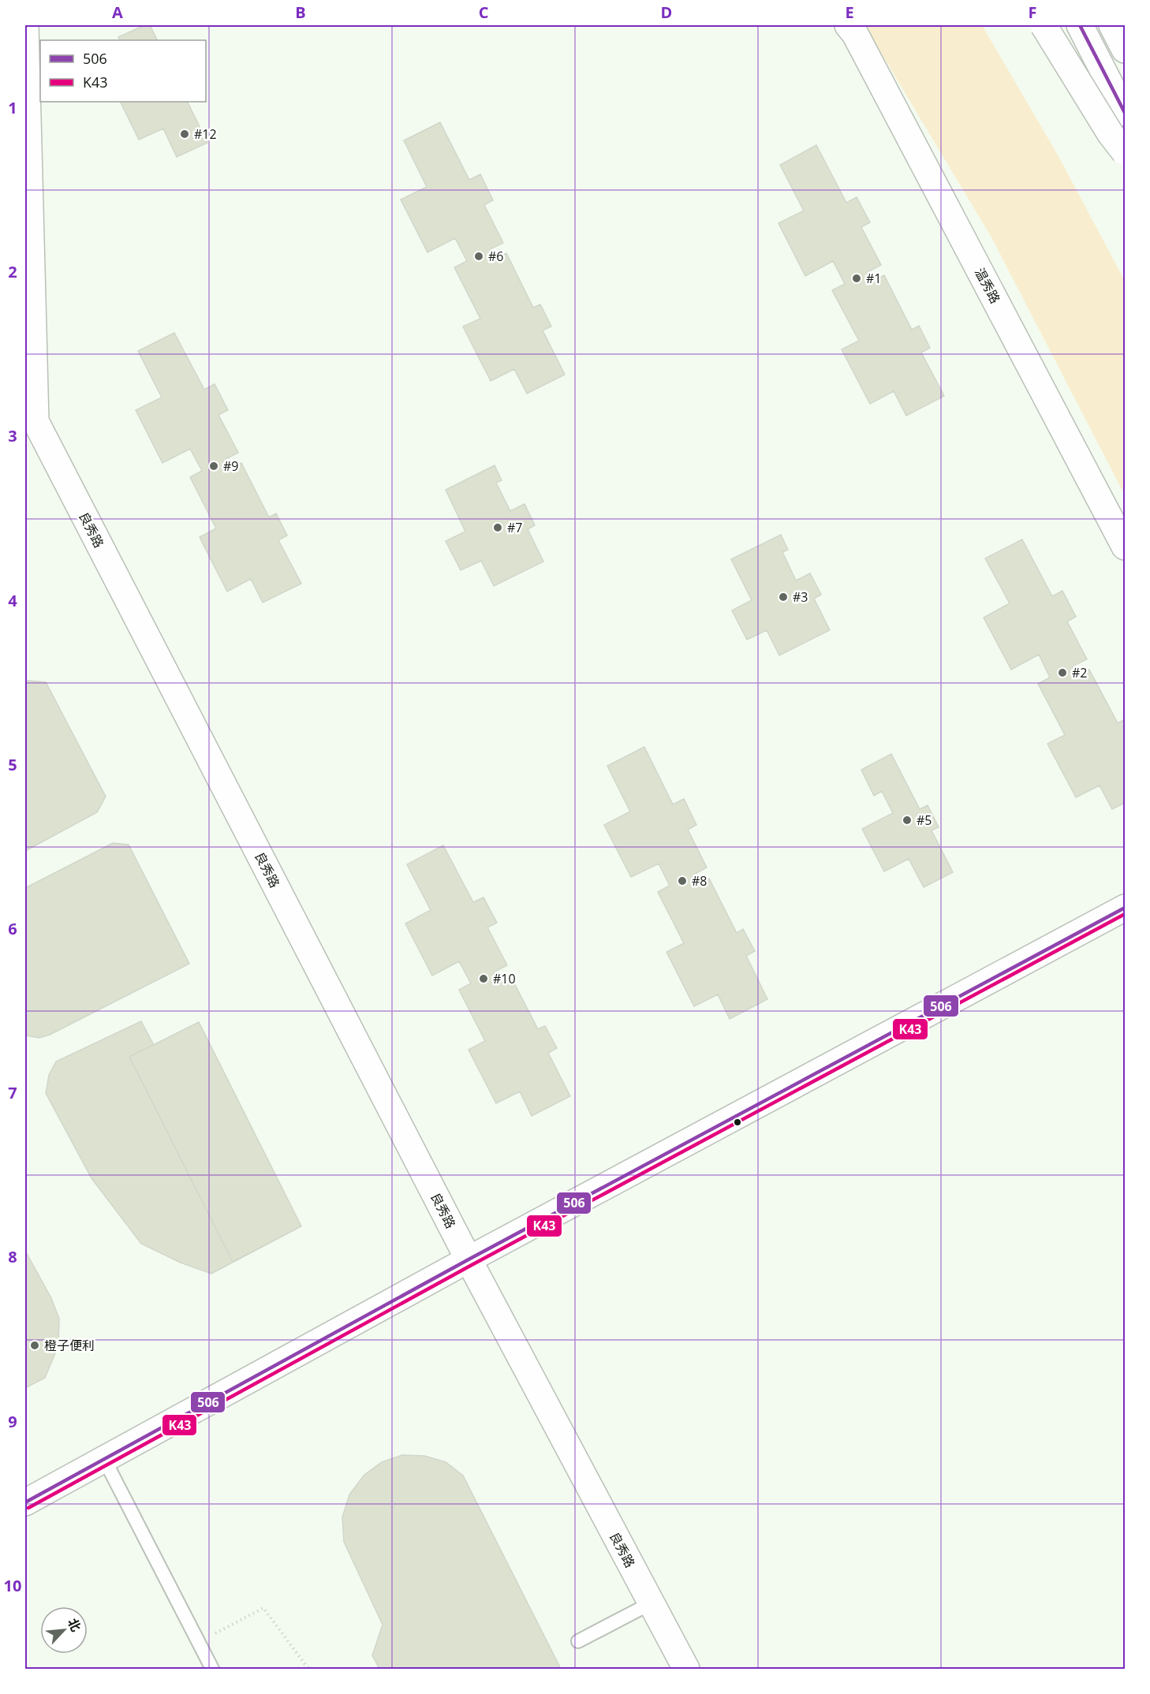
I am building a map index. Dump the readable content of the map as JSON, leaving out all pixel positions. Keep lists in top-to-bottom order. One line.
{"streets":{"main road":["温秀路","良秀路"]},"places":["#12","#6","#1","#9","#7","#3","#2","#5","#8","#10","橙子便利"],"lines":["transit line 506","transit line K43"],"legend":["506","K43"],"north":"top right","grid":{"columns":["A","B","C","D","E","F"],"rows":["1","2","3","4","5","6","7","8","9","10"]}}
